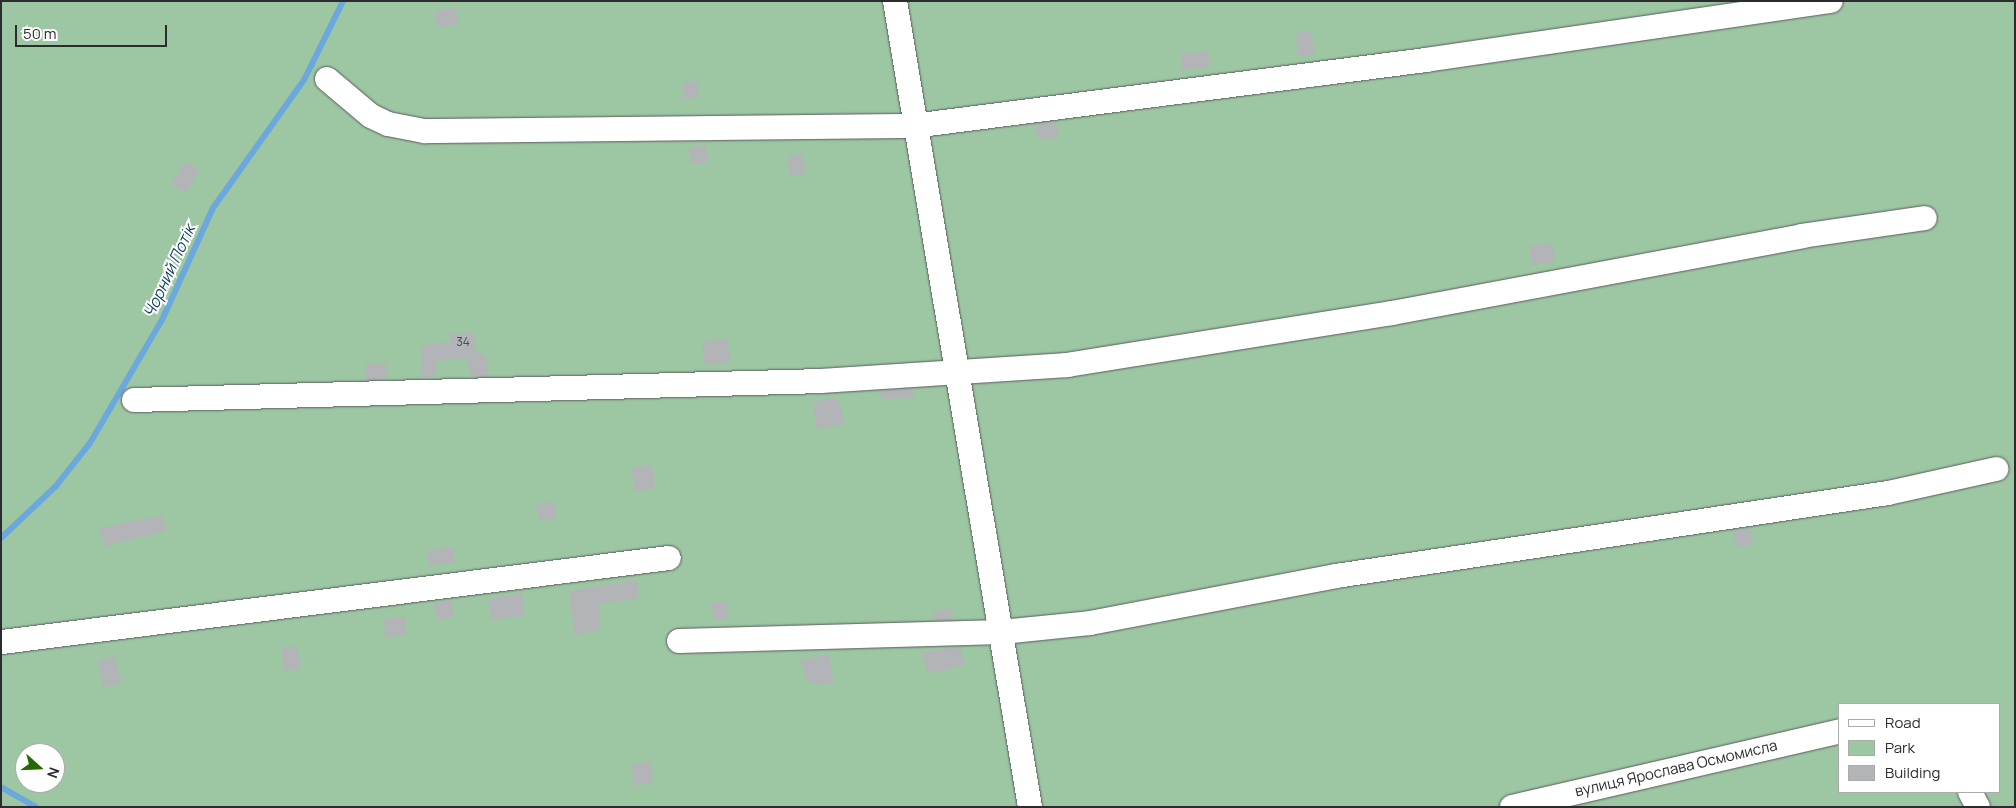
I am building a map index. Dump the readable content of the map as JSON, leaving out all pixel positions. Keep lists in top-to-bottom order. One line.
{"streets":{"street":["вулиця Ярослава Осмомисла"]},"water":["Чорний Потік"],"house_numbers":["34"],"legend":["Road","Park","Building"],"scale_bar":"50 m","north":"right"}
